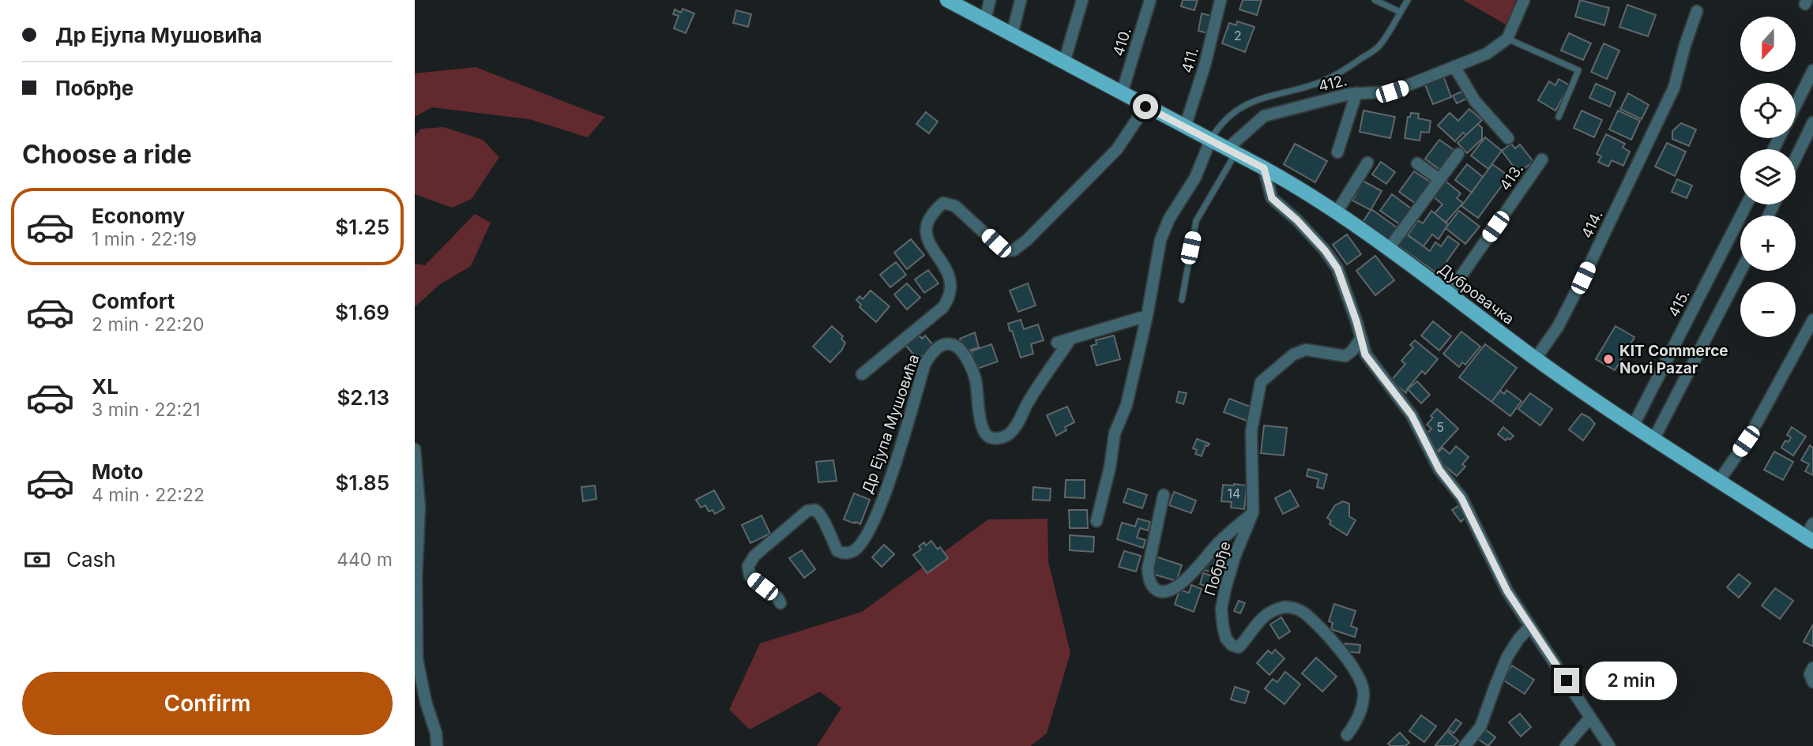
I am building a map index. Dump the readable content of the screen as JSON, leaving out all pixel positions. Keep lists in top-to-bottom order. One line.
{"streets":{"main road":["Дубровачка"],"street":["410.","411.","412.","413.","414.","415.","Др Ејупа Мушовића","Побрђе"]},"crossings":[["412.","Дубровачка"],["413.","Дубровачка"],["414.","Дубровачка"],["Дубровачка","415."]],"places":["KIT Commerce Novi Pazar"],"house_numbers":["2","5","14"],"north":"bottom","page":{"banner":["Др Ејупа Мушовића","Побрђе"],"map_buttons":["+","−"],"heading":"Choose a ride","list":[{"name":"Economy","note":"1 min · 22:19","value":"$1.25"},{"name":"Comfort","note":"2 min · 22:20","value":"$1.69"},{"name":"XL","note":"3 min · 22:21","value":"$2.13"},{"name":"Moto","note":"4 min · 22:22","value":"$1.85"}],"pay":["Cash","440 m"],"buttons":"Confirm","bubble":"2 min"}}
